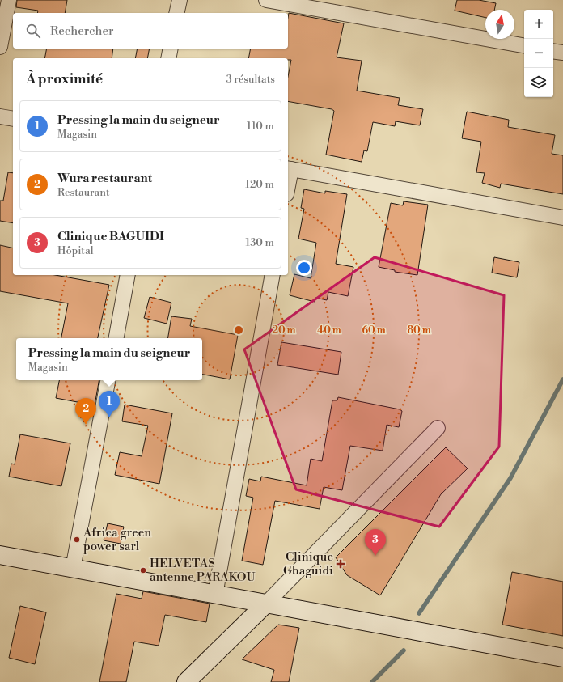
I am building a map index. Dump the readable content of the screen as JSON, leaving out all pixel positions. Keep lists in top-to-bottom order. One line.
{"places":{"other":["Africa green power sarl","HELVETAS antenne PARAKOU"],"health":["Clinique Gbaguidi"]},"north":"top","page":{"map_buttons":["+","−"],"search":"Rechercher","heading":["À proximité","3 résultats"],"list":[{"mark":"1","name":"Pressing la main du seigneur","note":"Magasin","value":"110 m"},{"mark":"2","name":"Wura restaurant","note":"Restaurant","value":"120 m"},{"mark":"3","name":"Clinique BAGUIDI","note":"Hôpital","value":"130 m"}],"popup":["Pressing la main du seigneur","Magasin"],"pins":["1","2","3"]},"rings":["20 m","40 m","60 m","80 m"]}
